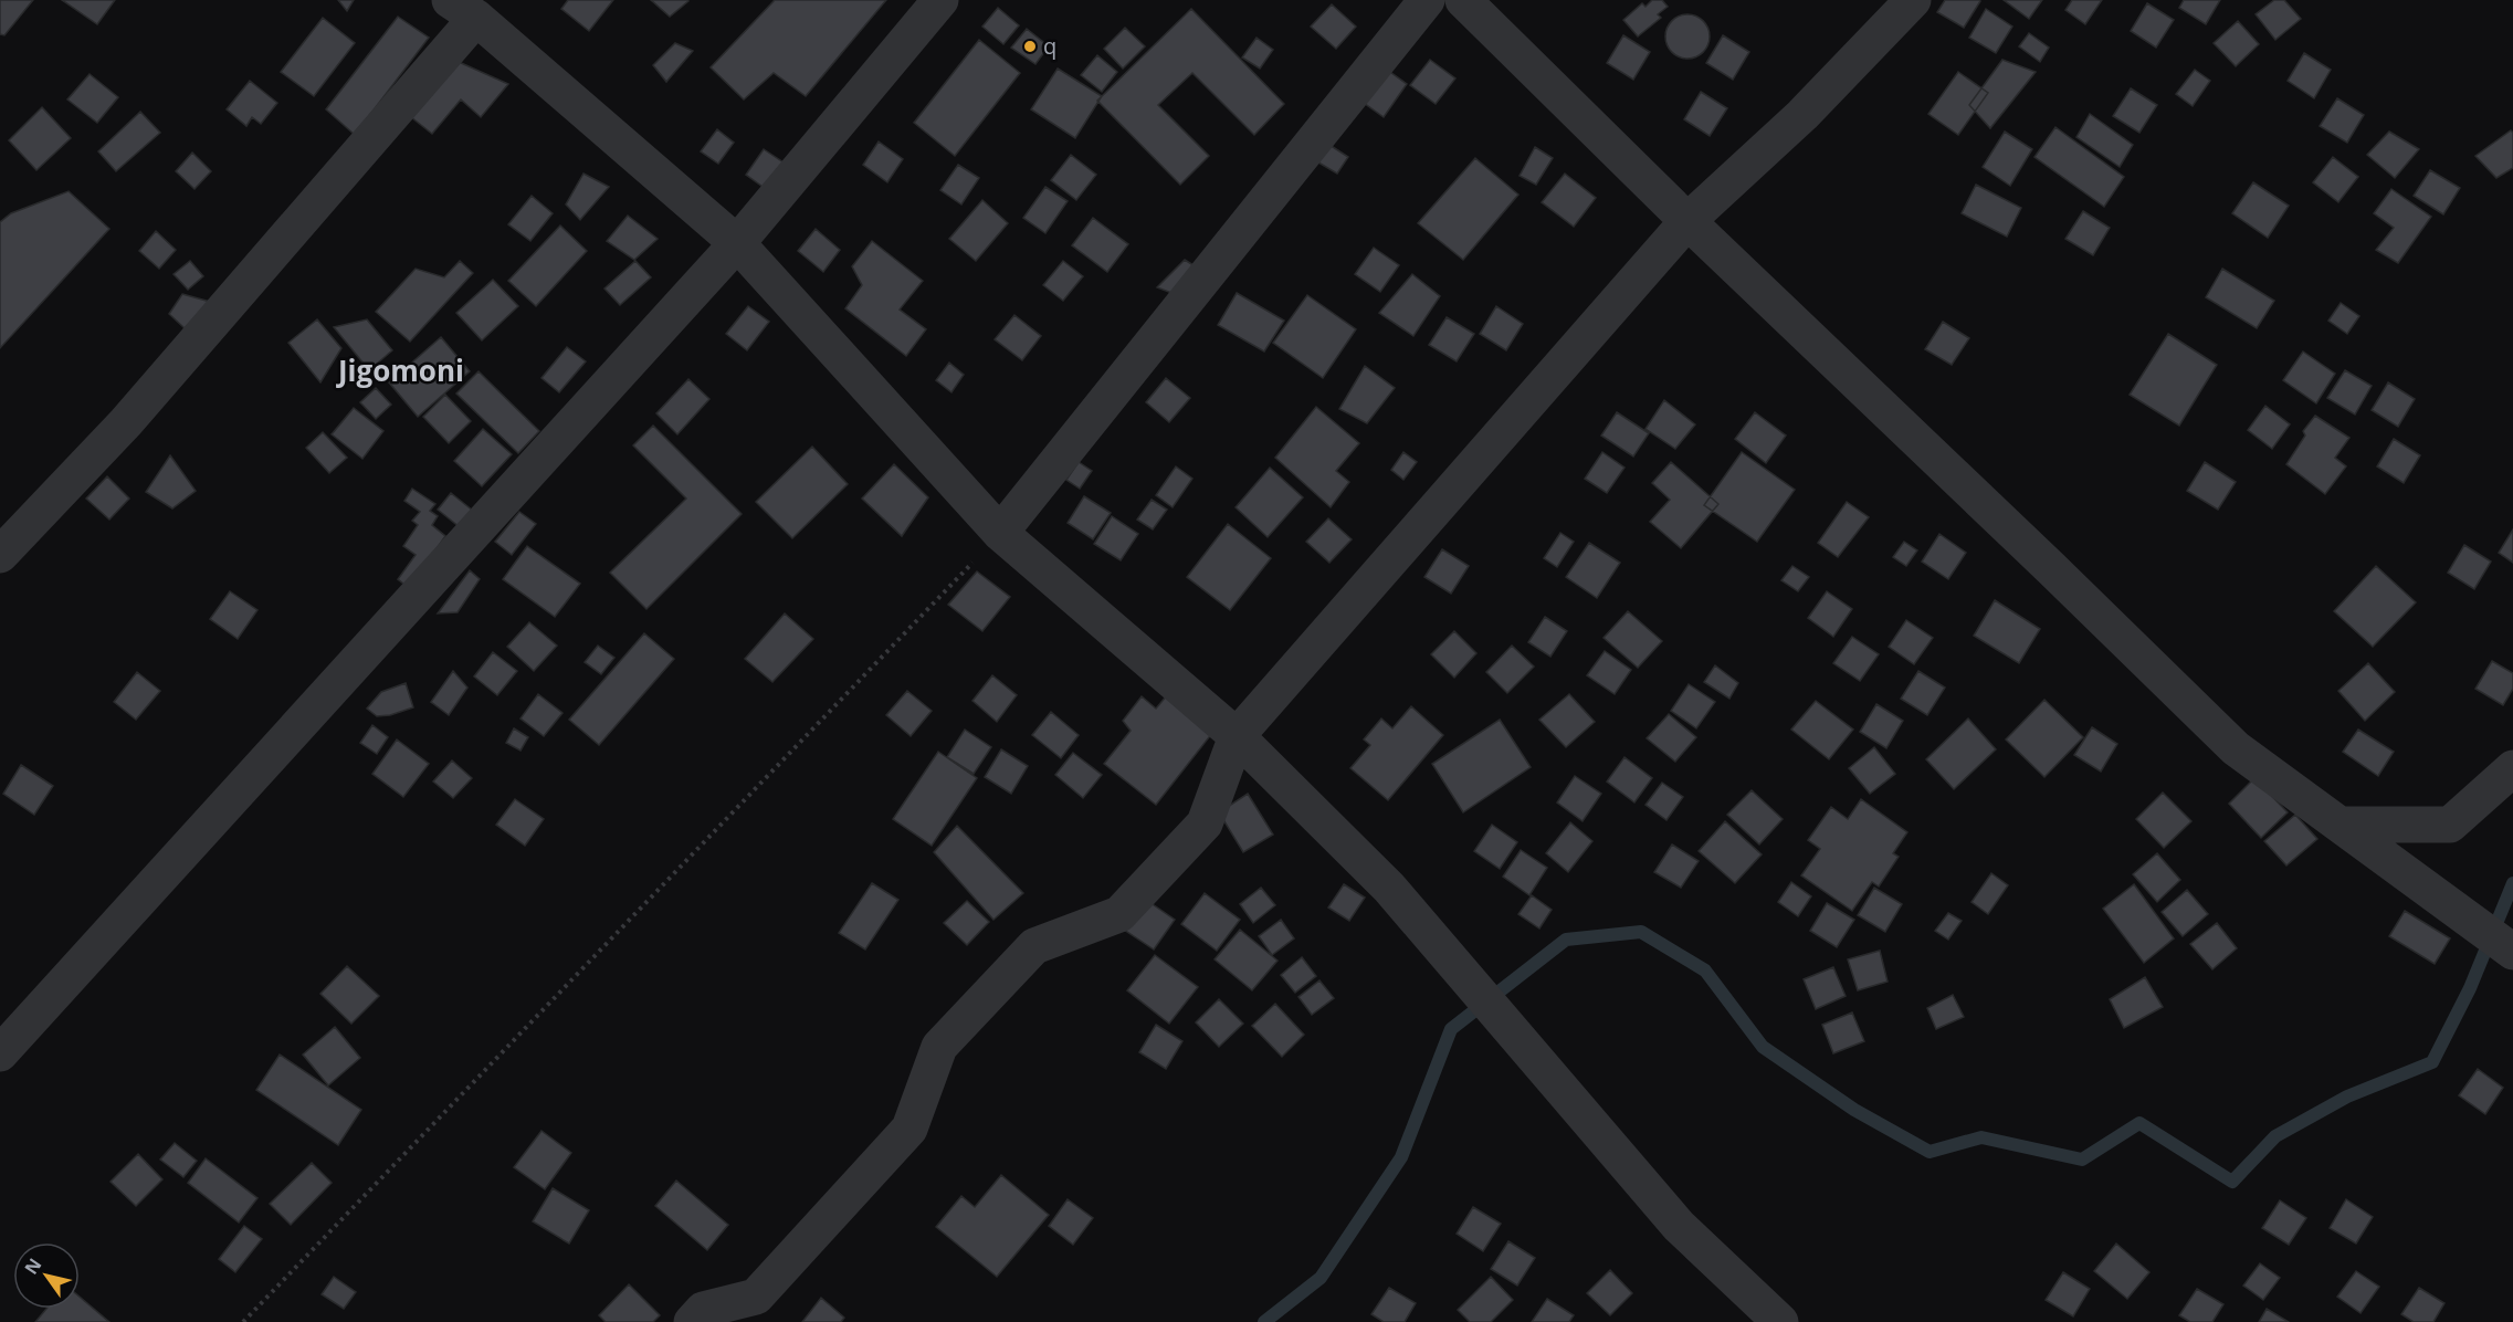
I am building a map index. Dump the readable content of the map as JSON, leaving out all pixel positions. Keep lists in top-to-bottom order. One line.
{"districts":["Jigomoni"],"places":["q"],"north":"top left"}
